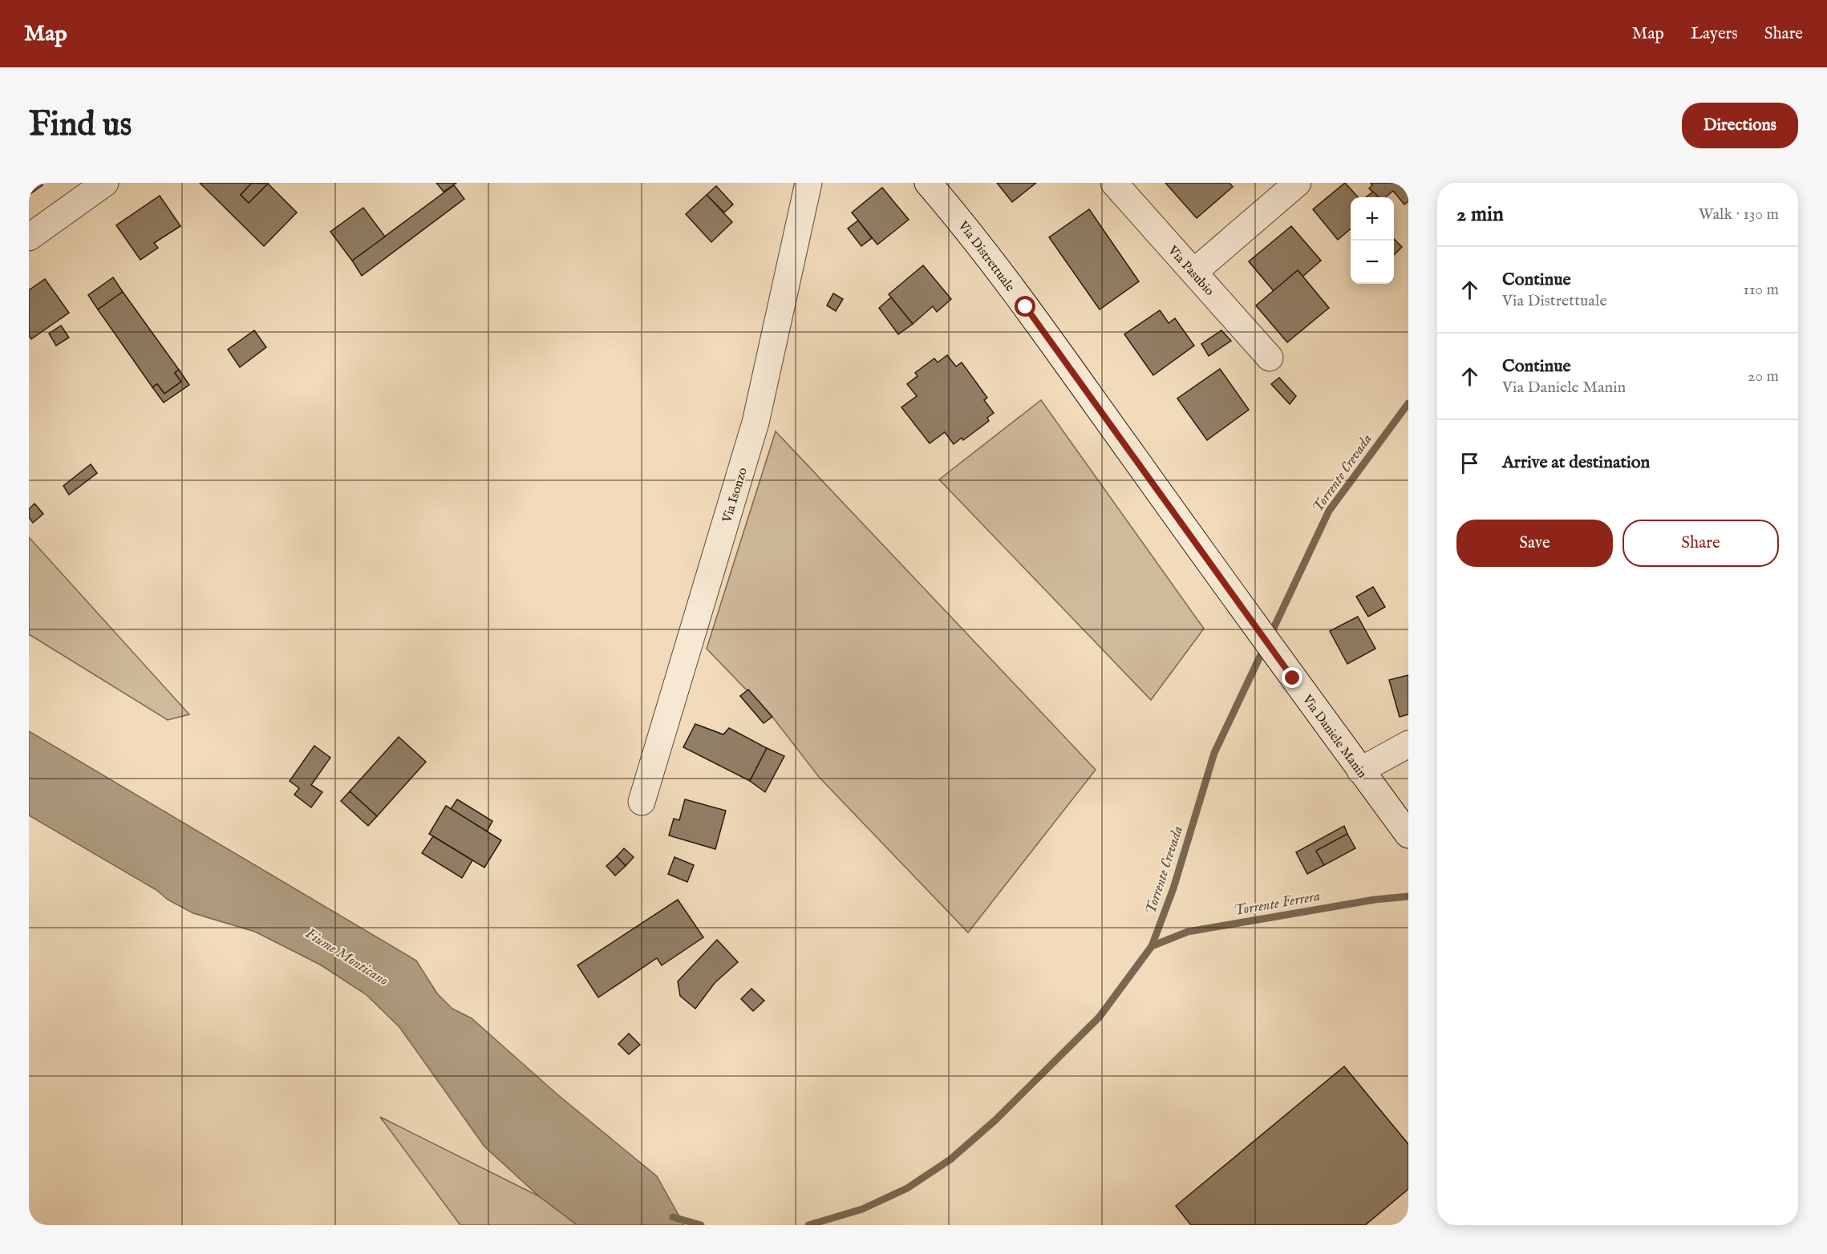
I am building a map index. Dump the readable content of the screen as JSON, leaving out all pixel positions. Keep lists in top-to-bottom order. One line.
{"streets":{"street":["Via Distrettuale","Via Pasubio","Via Isonzo","Via Daniele Manin"]},"crossings":[["Via Distrettuale","Via Daniele Manin"]],"water":["Torrente Crevada","Torrente Ferrera","Fiume Monticano"],"page":{"header":"Map","nav":["Map","Layers","Share"],"buttons":["Directions",["Save","Share"]],"title":"Find us","heading":["2 min","Walk · 130 m"],"map_buttons":["+","−"],"list":[["Continue","Via Distrettuale","110 m"],["Continue","Via Daniele Manin","20 m"],"Arrive at destination"]}}
